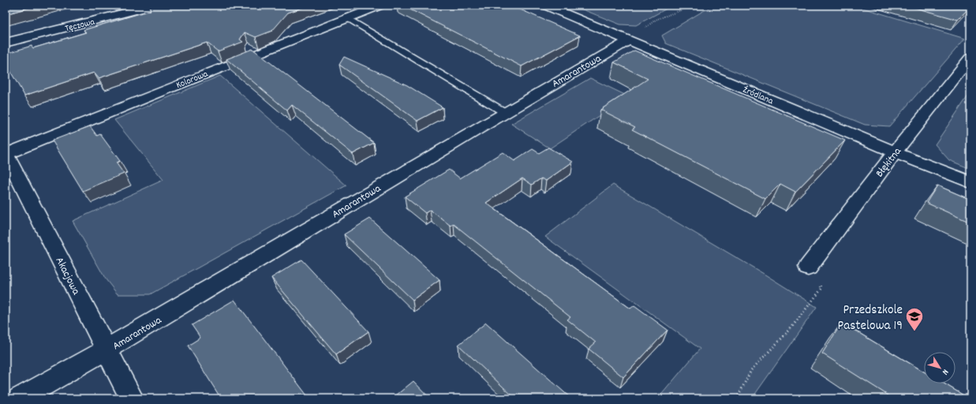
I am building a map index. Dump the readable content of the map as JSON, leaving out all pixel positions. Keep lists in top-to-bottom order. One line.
{"streets":{"street":["Tęczowa","Amarantowa","Kolorowa","Źródlana","Błękitna","Akacjowa"]},"crossings":[["Amarantowa","Źródlana"],["Amarantowa","Akacjowa"],["Kolorowa","Akacjowa"],["Źródlana","Błękitna"]],"places":{"school or university":["Przedszkole Pastelowa 19"]},"north":"bottom right"}
